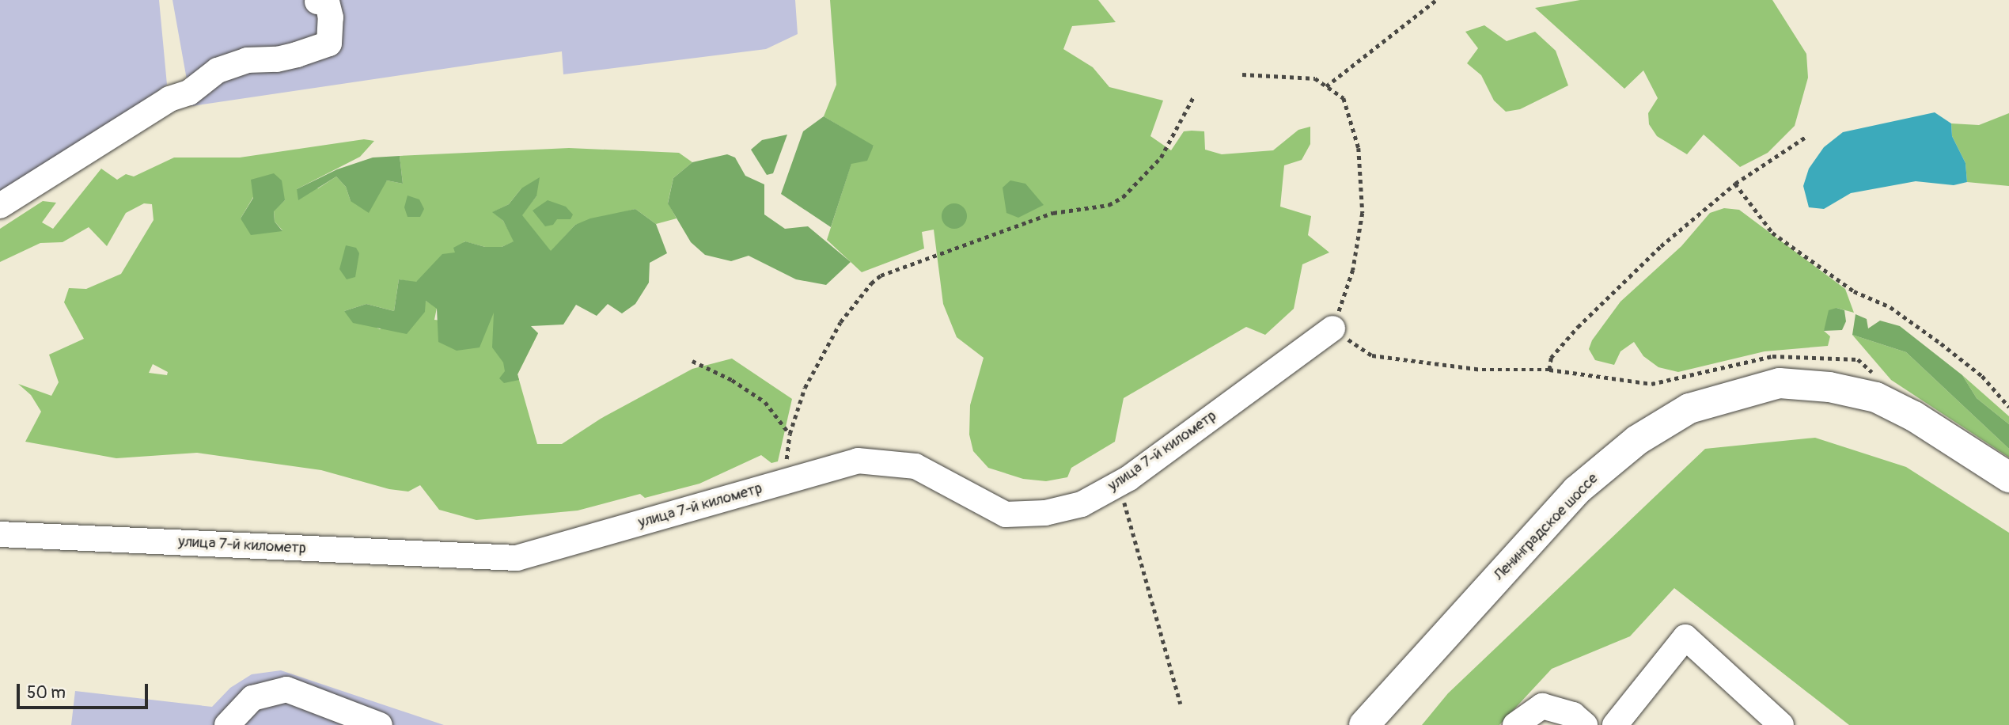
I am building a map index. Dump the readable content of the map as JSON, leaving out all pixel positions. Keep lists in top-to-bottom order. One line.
{"streets":{"main road":["Ленинградское шоссе"],"lane":["улица 7-й километр"]},"scale_bar":"50 m"}
